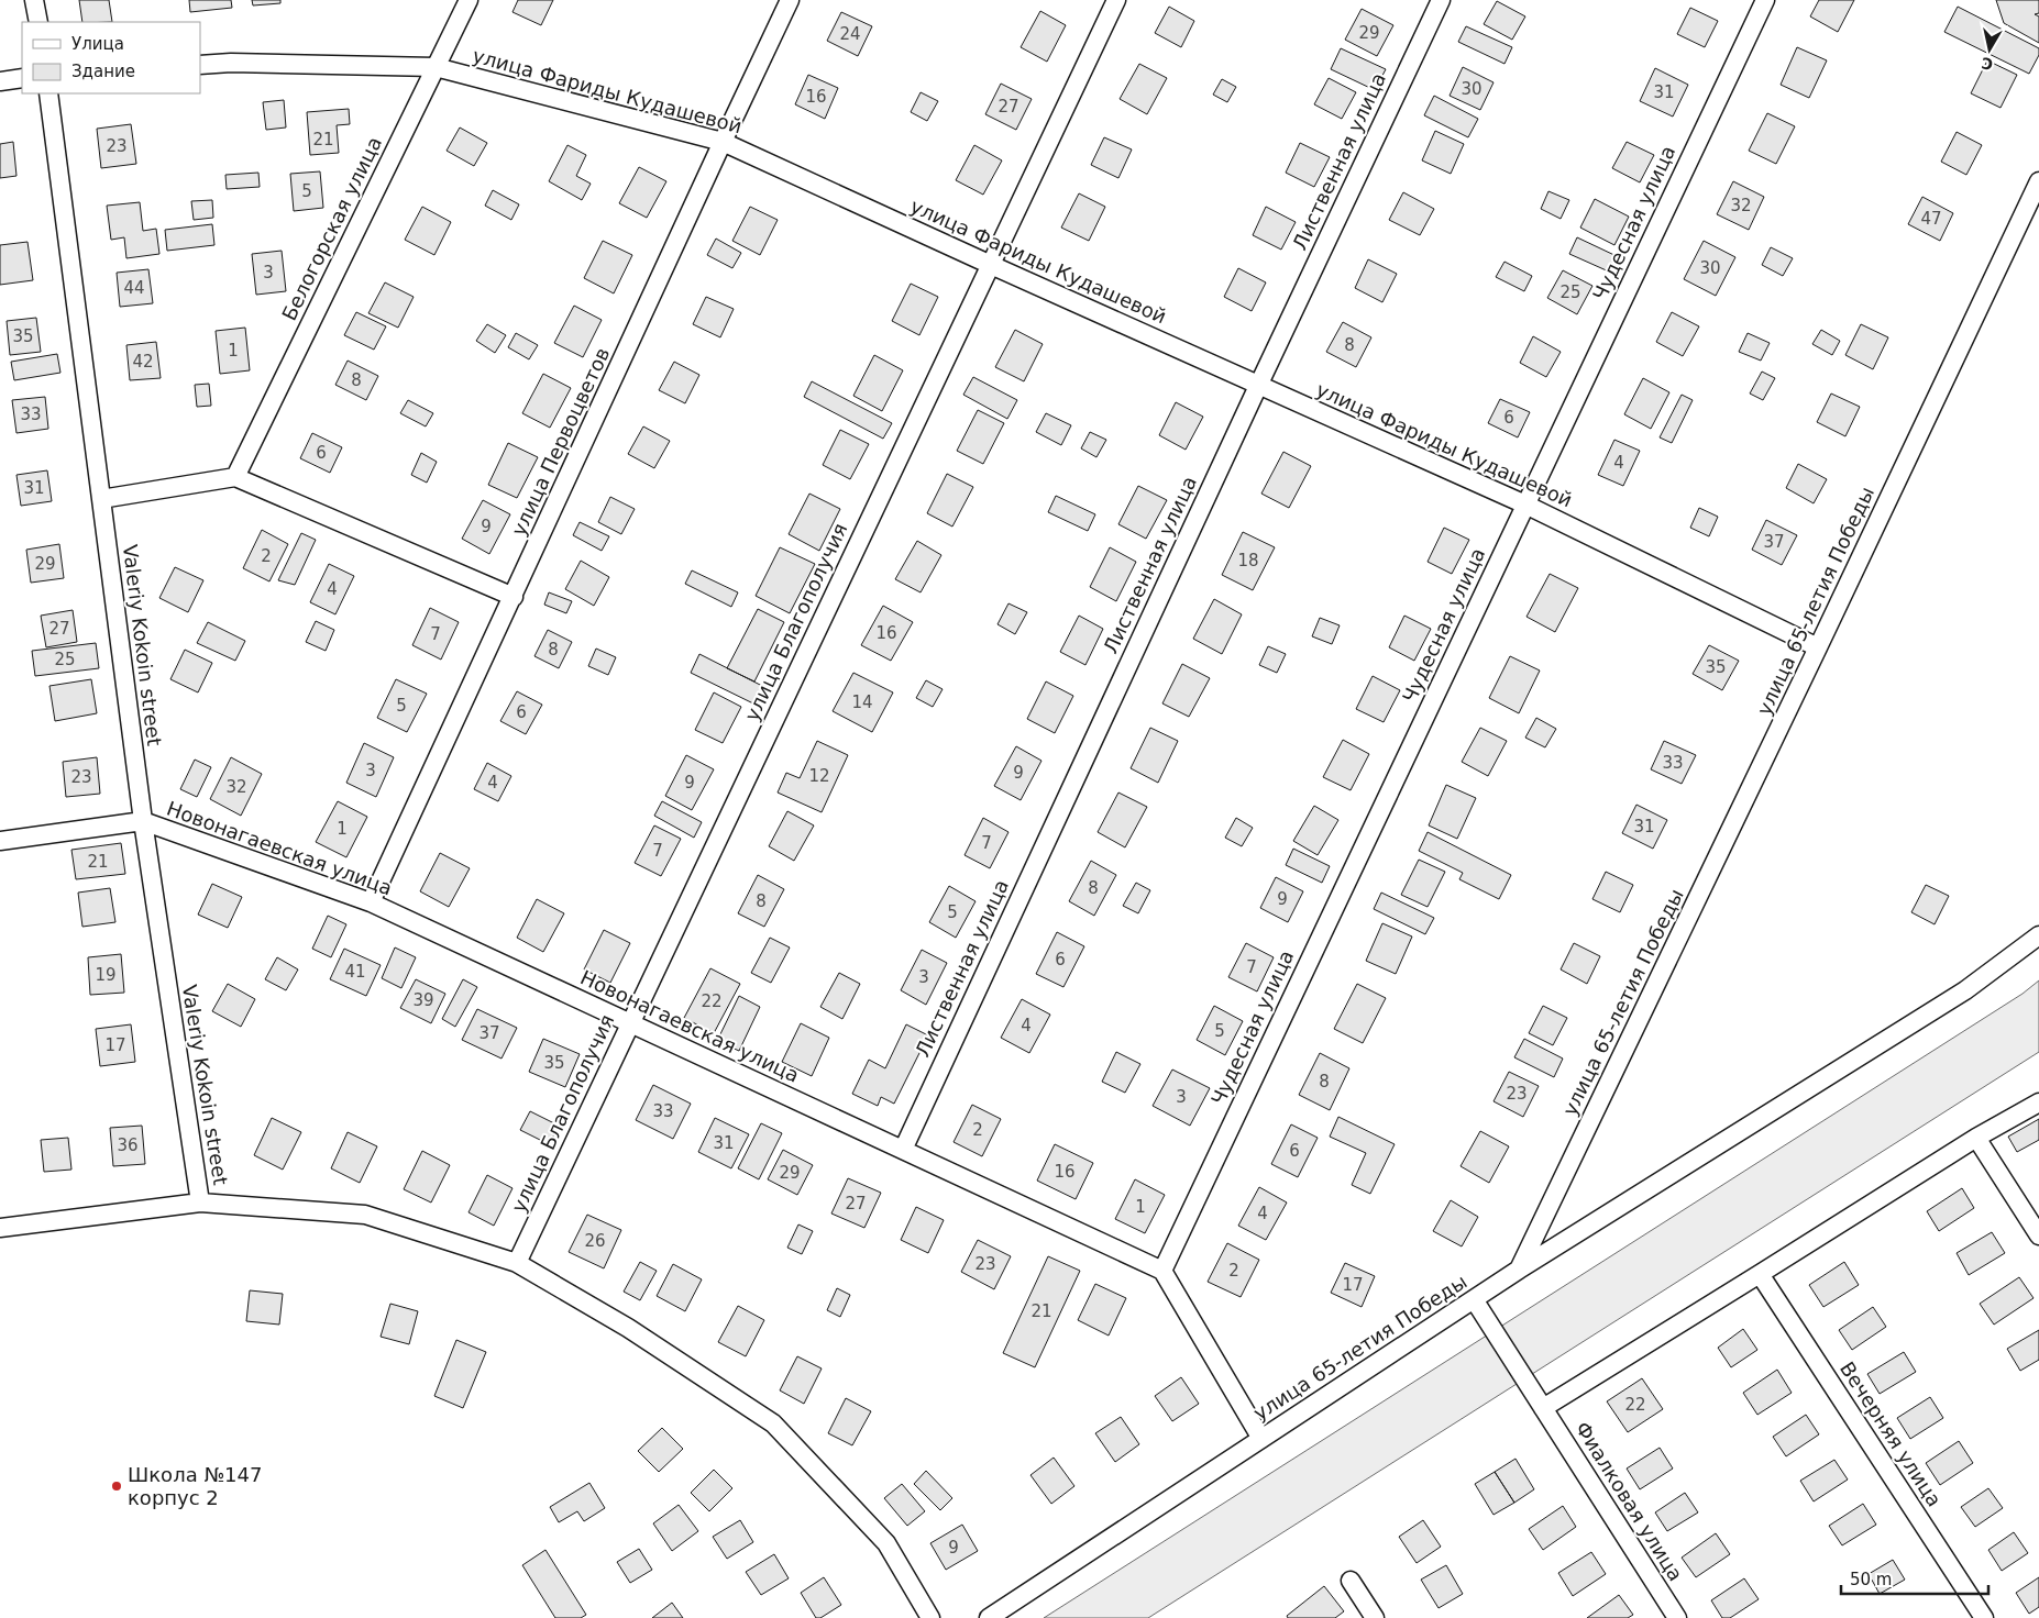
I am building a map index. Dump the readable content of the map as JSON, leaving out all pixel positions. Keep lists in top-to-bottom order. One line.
{"streets":{"street":["улица Фариды Кудашевой","Лиственная улица","Чудесная улица","Белогорская улица","улица Первоцветов","улица 65-летия Победы","улица Благополучия","Valeriy Kokoin street","Новонагаевская улица","Вечерняя улица","Фиалковая улица"]},"crossings":[["улица Фариды Кудашевой","Лиственная улица"],["улица Фариды Кудашевой","Чудесная улица"],["улица Фариды Кудашевой","Белогорская улица"],["улица Фариды Кудашевой","улица Первоцветов"],["улица Фариды Кудашевой","улица 65-летия Победы"],["улица Фариды Кудашевой","улица Благополучия"],["Лиственная улица","Новонагаевская улица"],["Чудесная улица","Новонагаевская улица"],["улица Первоцветов","Новонагаевская улица"],["улица 65-летия Победы","Фиалковая улица"],["улица Благополучия","Новонагаевская улица"],["Valeriy Kokoin street","Новонагаевская улица"]],"places":["Школа №147 корпус 2"],"house_numbers":["29","24","30","31","16","27","21","23","5","32","47","30","3","44","25","35","8","1","42","8","33","6","6","4","31","9","37","2","18","29","4","27","16","7","8","25","35","14","5","6","33","3","9","12","23","4","9","32","31","1","7","7","21","8","9","8","5","6","7","41","19","3","39","22","4","5","37","17","35","8","23","3","33","2","31","36","6","16","29","27","1","4","26","23","2","17","21","22","9"],"legend":["Улица","Здание"],"scale_bar":"50 m","north":"bottom"}
